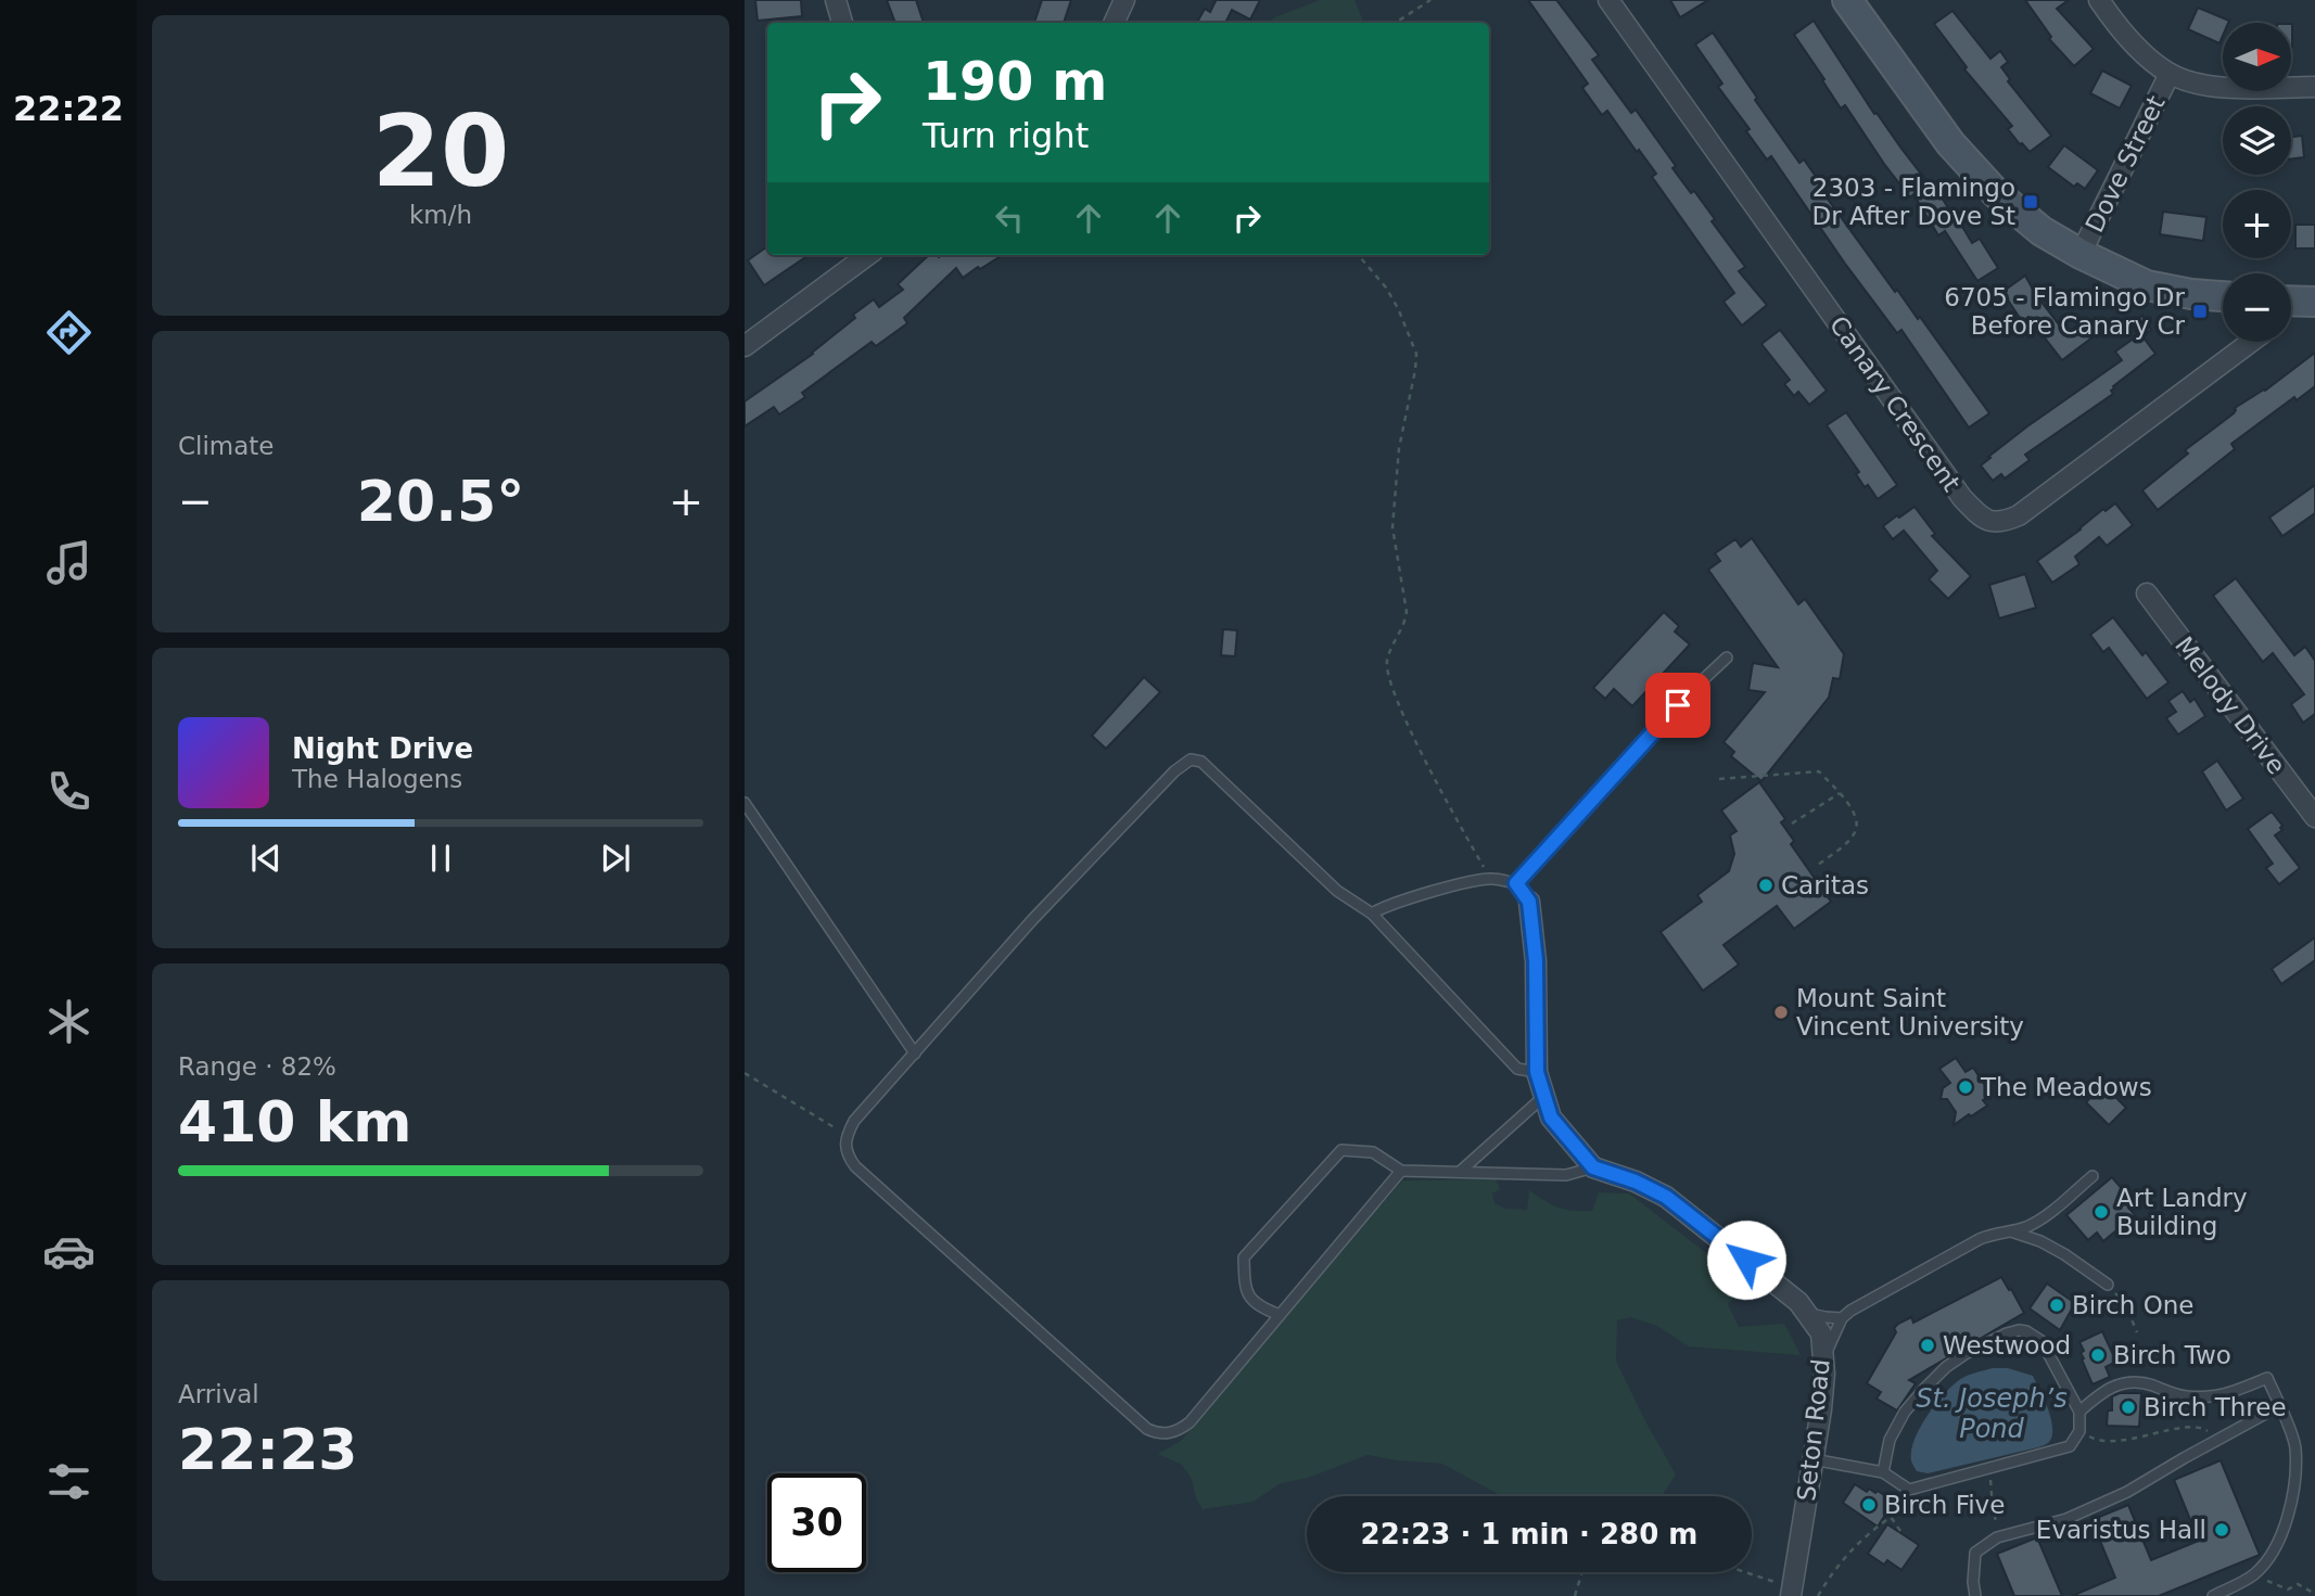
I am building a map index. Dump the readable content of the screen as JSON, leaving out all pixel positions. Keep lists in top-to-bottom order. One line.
{"streets":{"street":["Dove Street","Canary Crescent","Melody Drive","Seton Road"]},"water":["St. Joseph’s Pond"],"places":{"transit":["2303 - Flamingo Dr After Dove St","6705 - Flamingo Dr Before Canary Cr"],"other":["Caritas","Mount Saint Vincent University","The Meadows","Art Landry Building","Birch One","Westwood","Birch Two","Birch Three","Birch Five","Evaristus Hall"]},"north":"right","page":{"tabs":"22:22","tile":[["20","km/h"],"Climate",["Range · 82%","410 km"],["Arrival","22:23"]],"map_buttons":["+","−"],"turn":["190 m","Turn right"],"heat":["−","20.5°","+"],"song":["Night Drive","The Halogens"],"limit":"30","trip":"22:23 · 1 min · 280 m"}}
